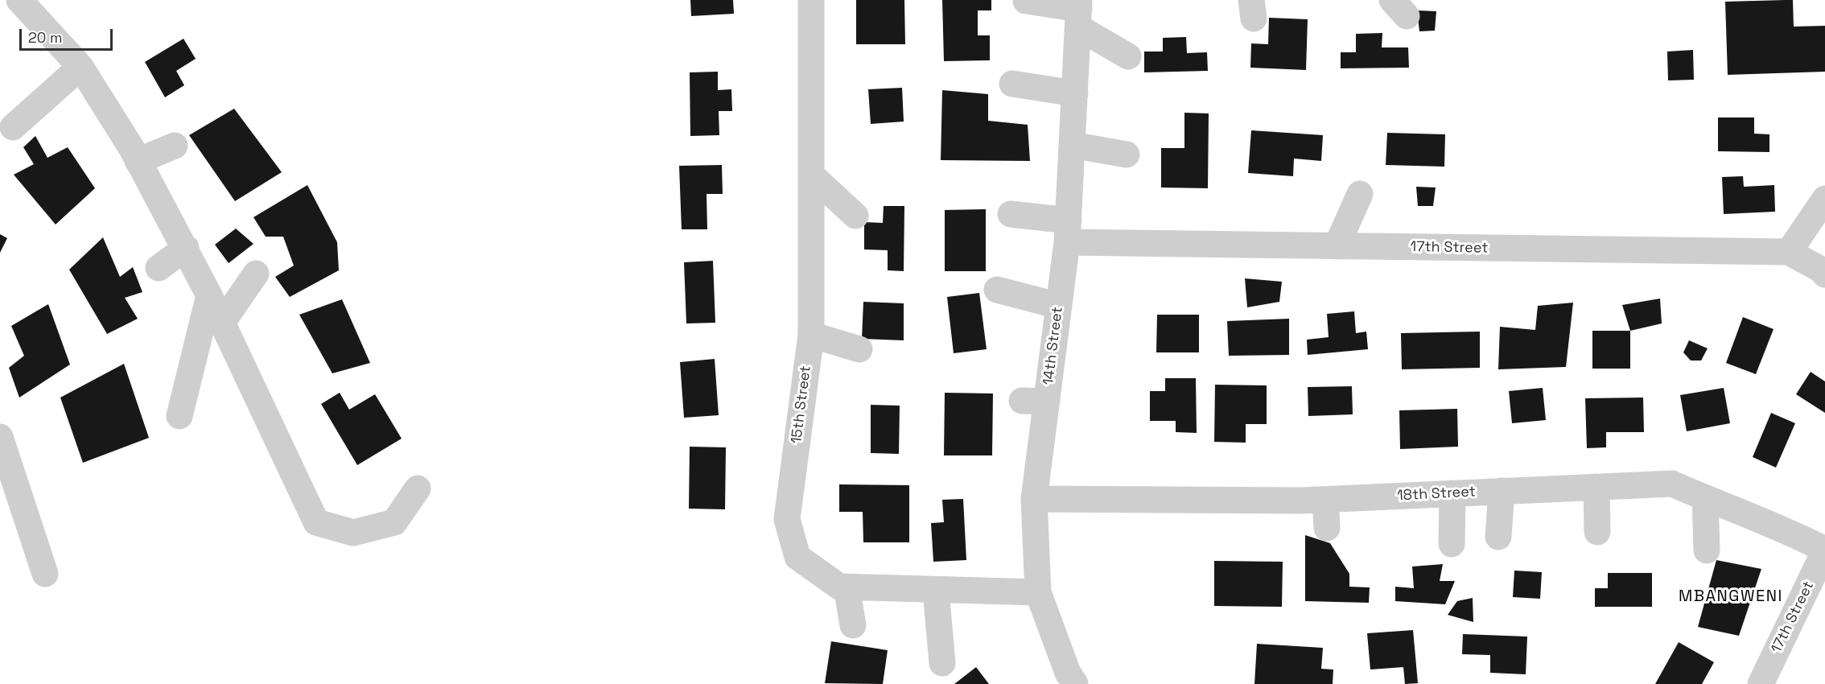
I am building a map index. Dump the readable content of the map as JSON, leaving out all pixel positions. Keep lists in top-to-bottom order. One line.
{"streets":{"street":["17th Street","14th Street","15th Street","18th Street"]},"crossings":[["17th Street","14th Street"],["17th Street","18th Street"],["14th Street","15th Street"],["14th Street","18th Street"]],"districts":["MBANGWENI"],"scale_bar":"20 m"}
